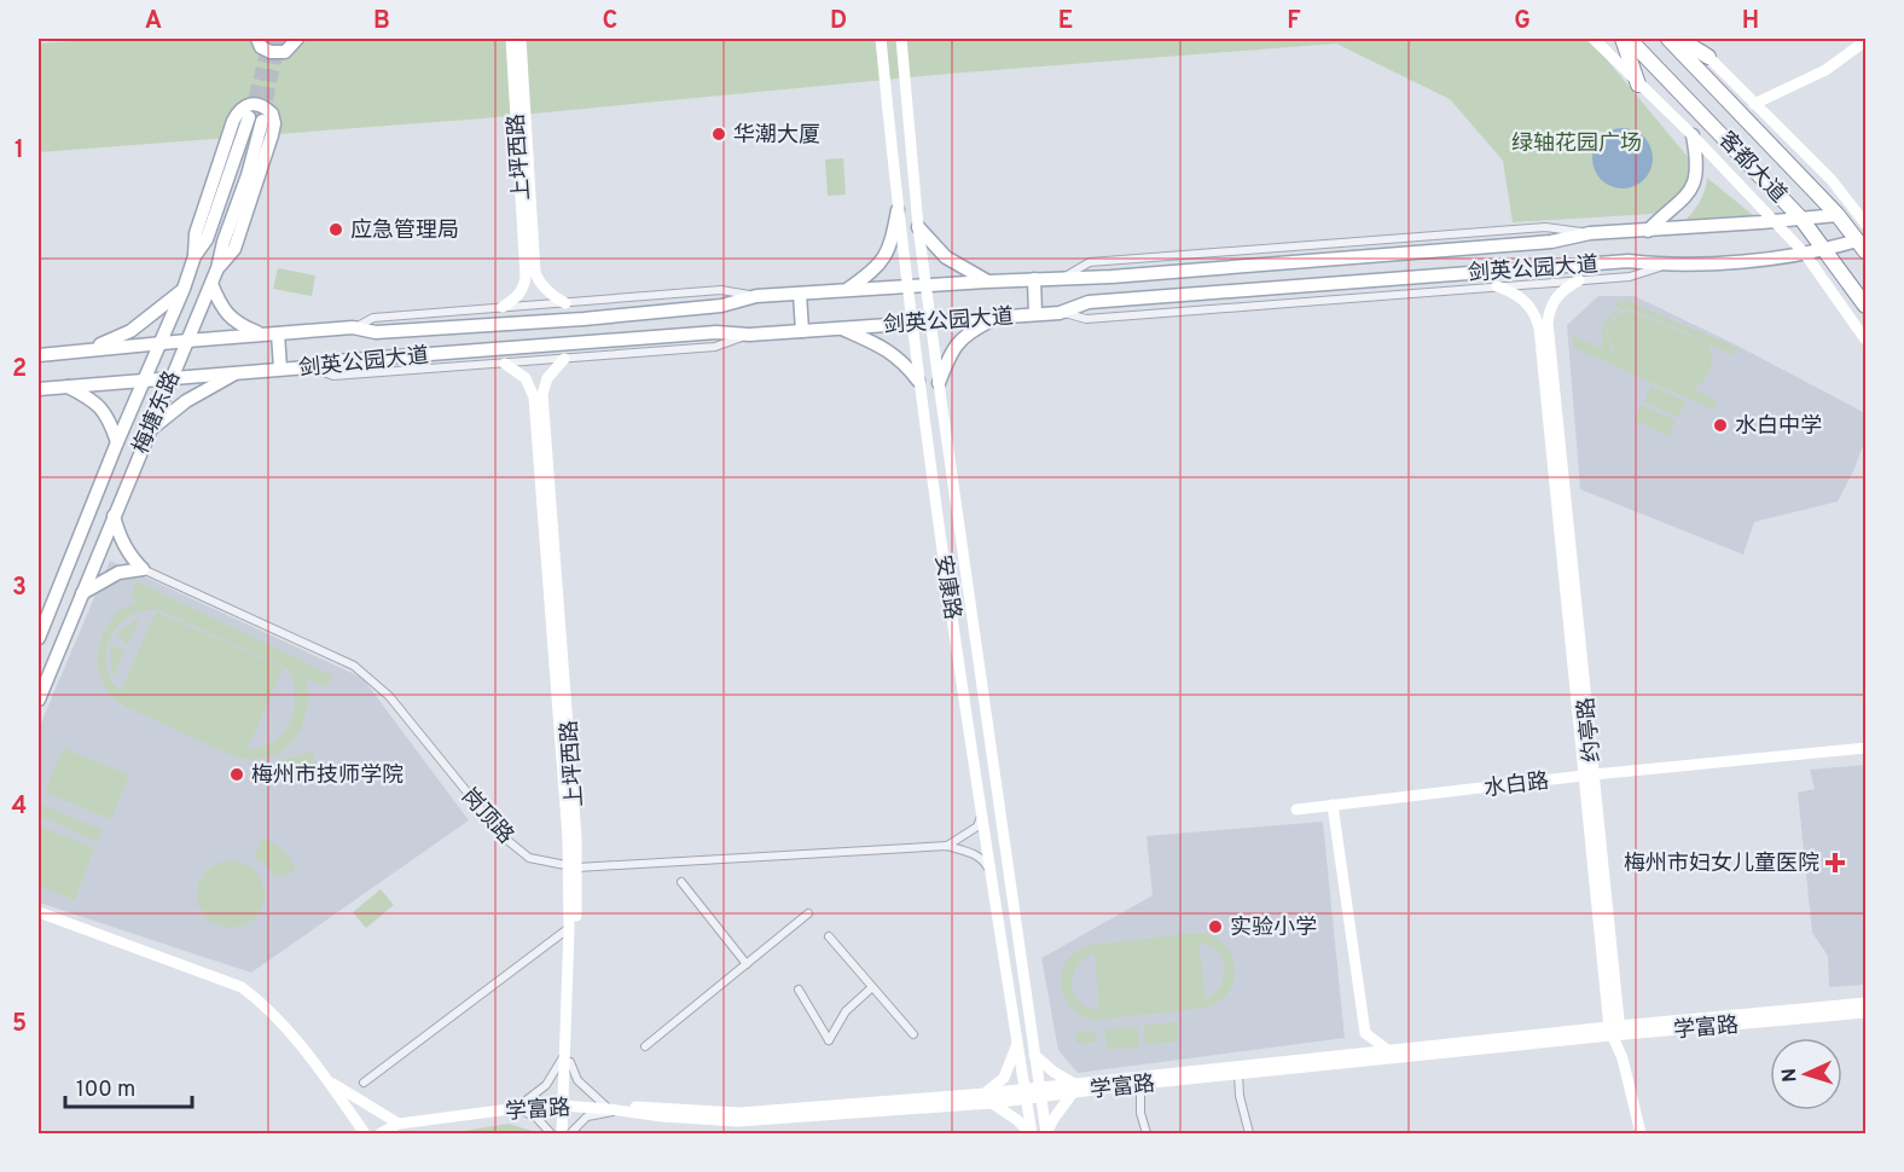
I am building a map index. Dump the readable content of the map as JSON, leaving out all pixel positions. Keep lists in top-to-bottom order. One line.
{"streets":{"highway":["客都大道"],"main road":["剑英公园大道","梅塘东路"],"street":["上坪西路","安康路","约亭路","水白路","岗顶路","学富路"]},"crossings":[["上坪西路","岗顶路"],["上坪西路","学富路"],["客都大道","剑英公园大道"],["剑英公园大道","梅塘东路"],["剑英公园大道","安康路"],["安康路","学富路"],["约亭路","水白路"],["约亭路","学富路"]],"parks":["绿轴花园广场"],"places":{"other":["华潮大厦","应急管理局","水白中学","梅州市技师学院","实验小学"],"health":["梅州市妇女儿童医院"]},"scale_bar":"100 m","north":"left","grid":{"columns":["A","B","C","D","E","F","G","H"],"rows":["1","2","3","4","5"]}}
